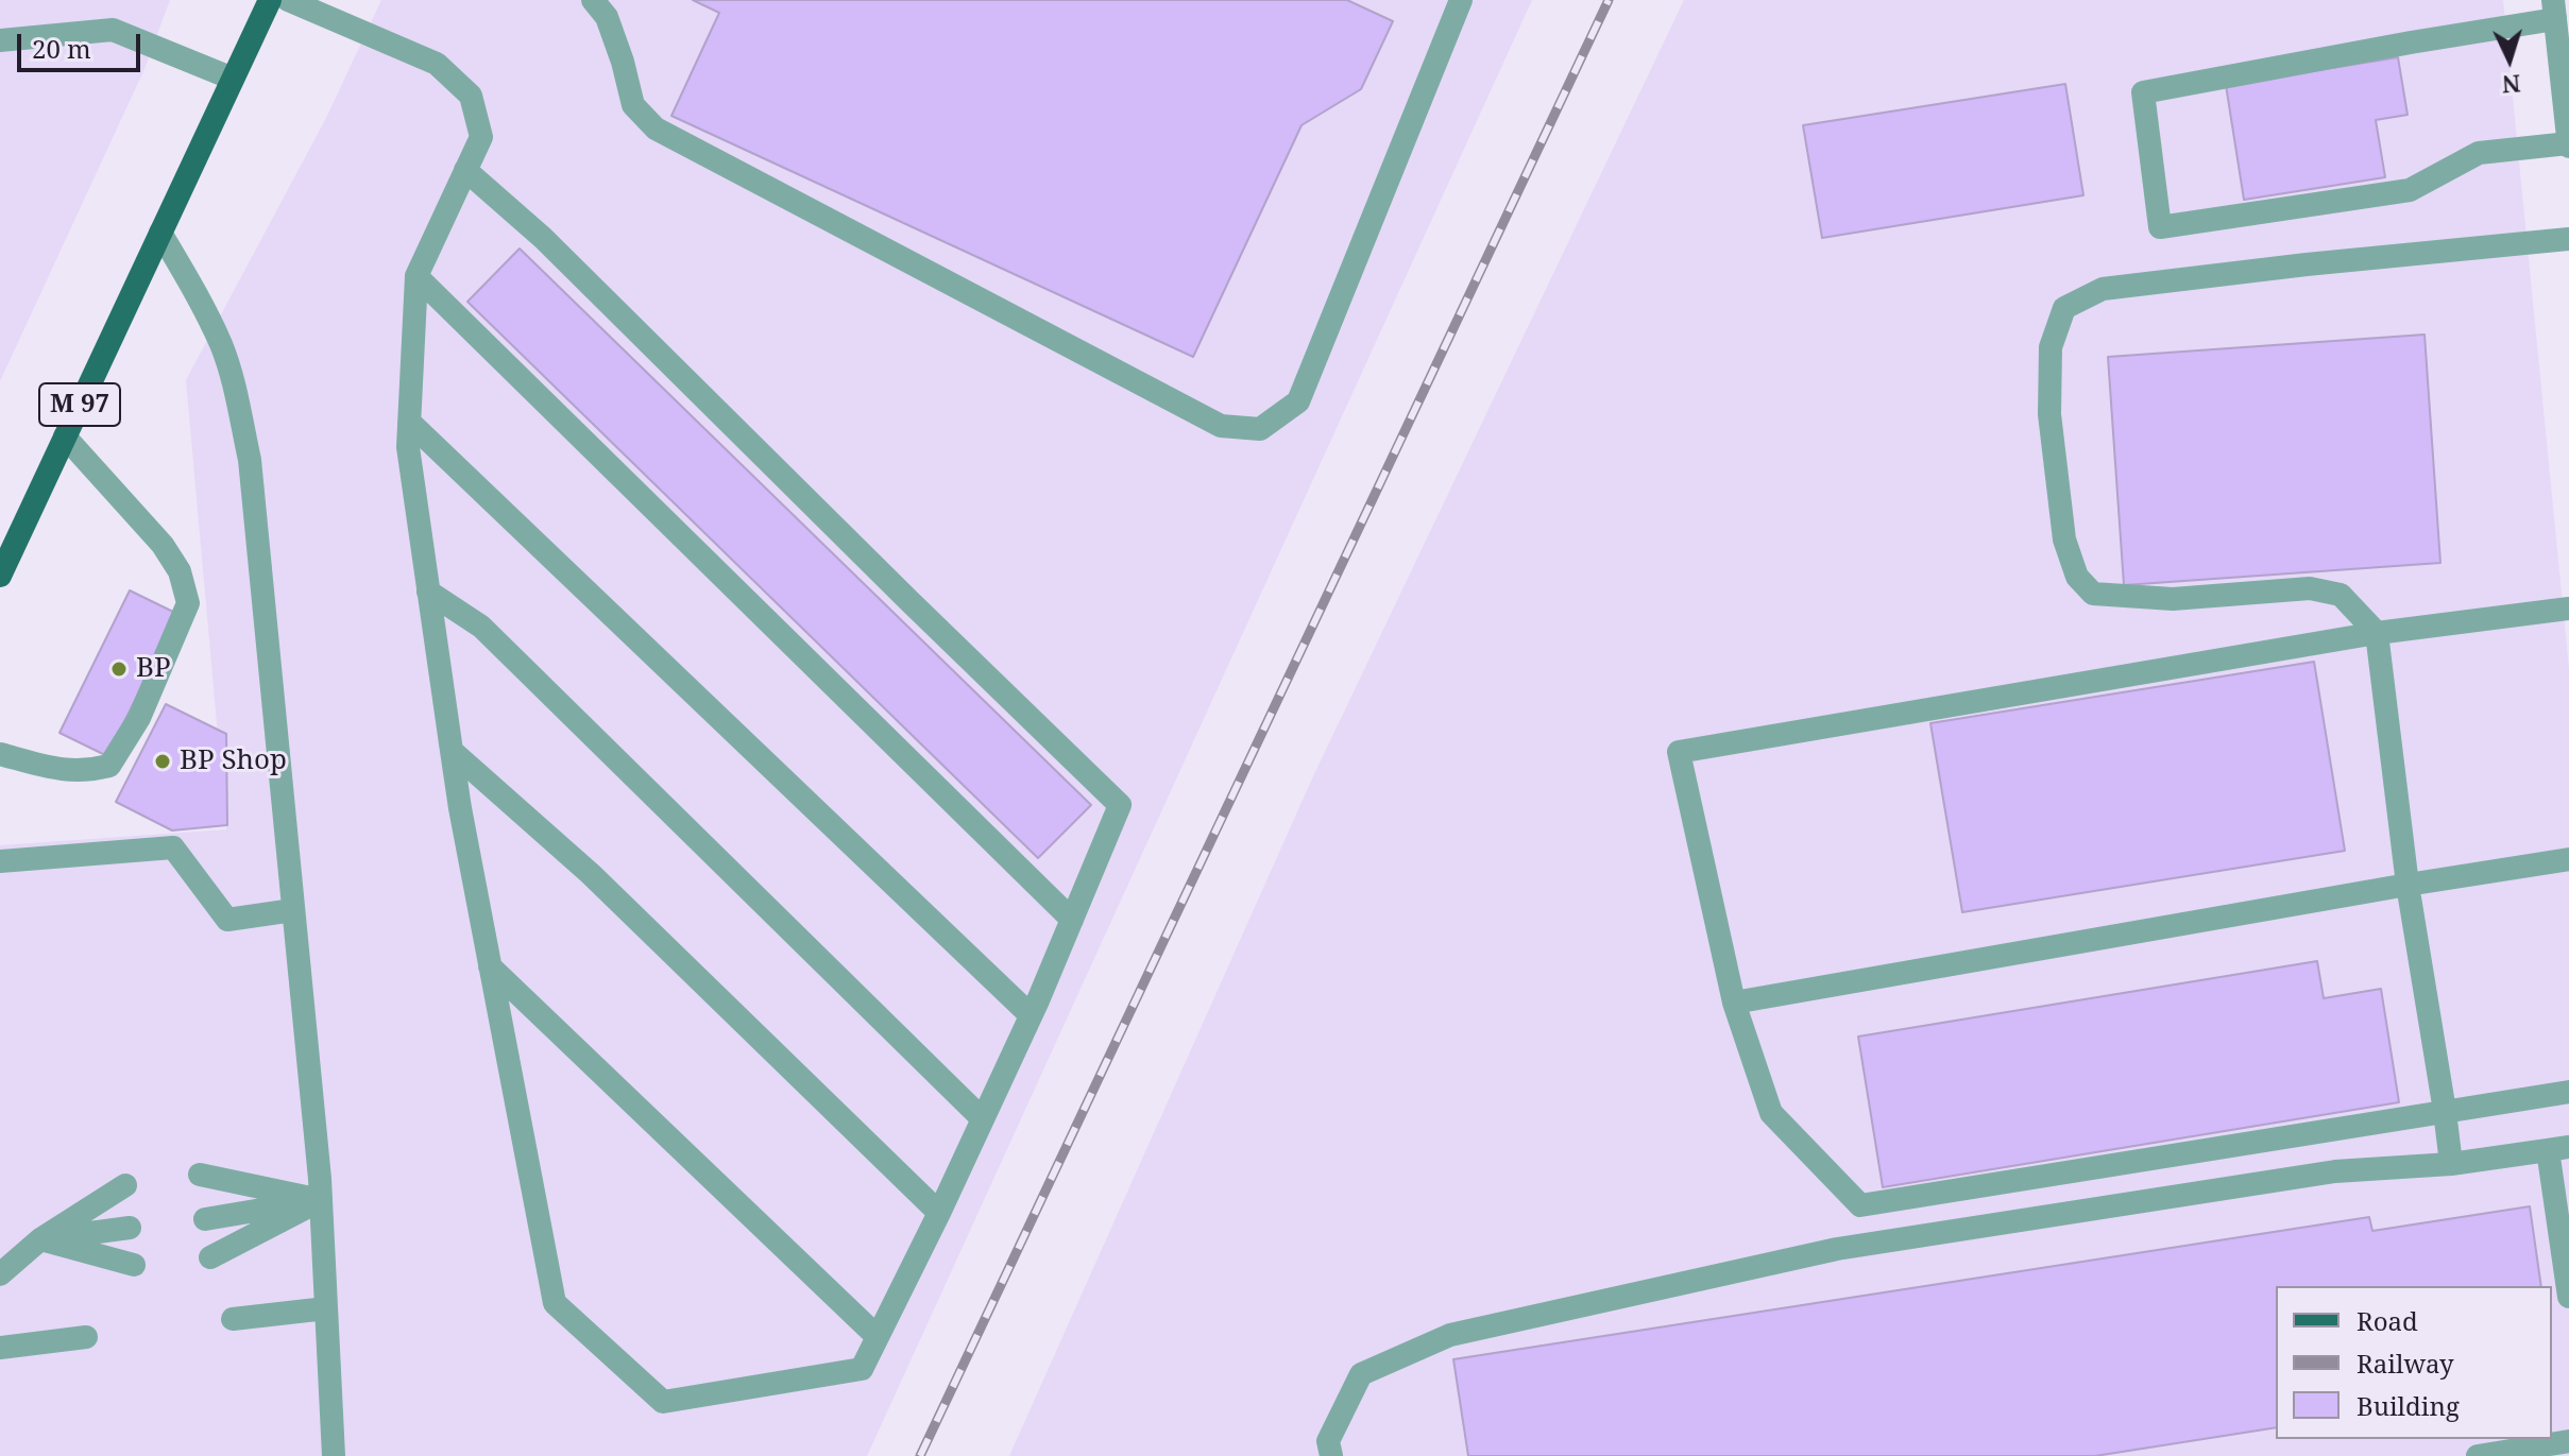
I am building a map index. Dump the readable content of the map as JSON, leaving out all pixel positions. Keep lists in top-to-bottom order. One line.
{"streets":{"main road":["M 97"]},"places":["BP","BP Shop"],"legend":["Road","Railway","Building"],"scale_bar":"20 m","north":"bottom"}
